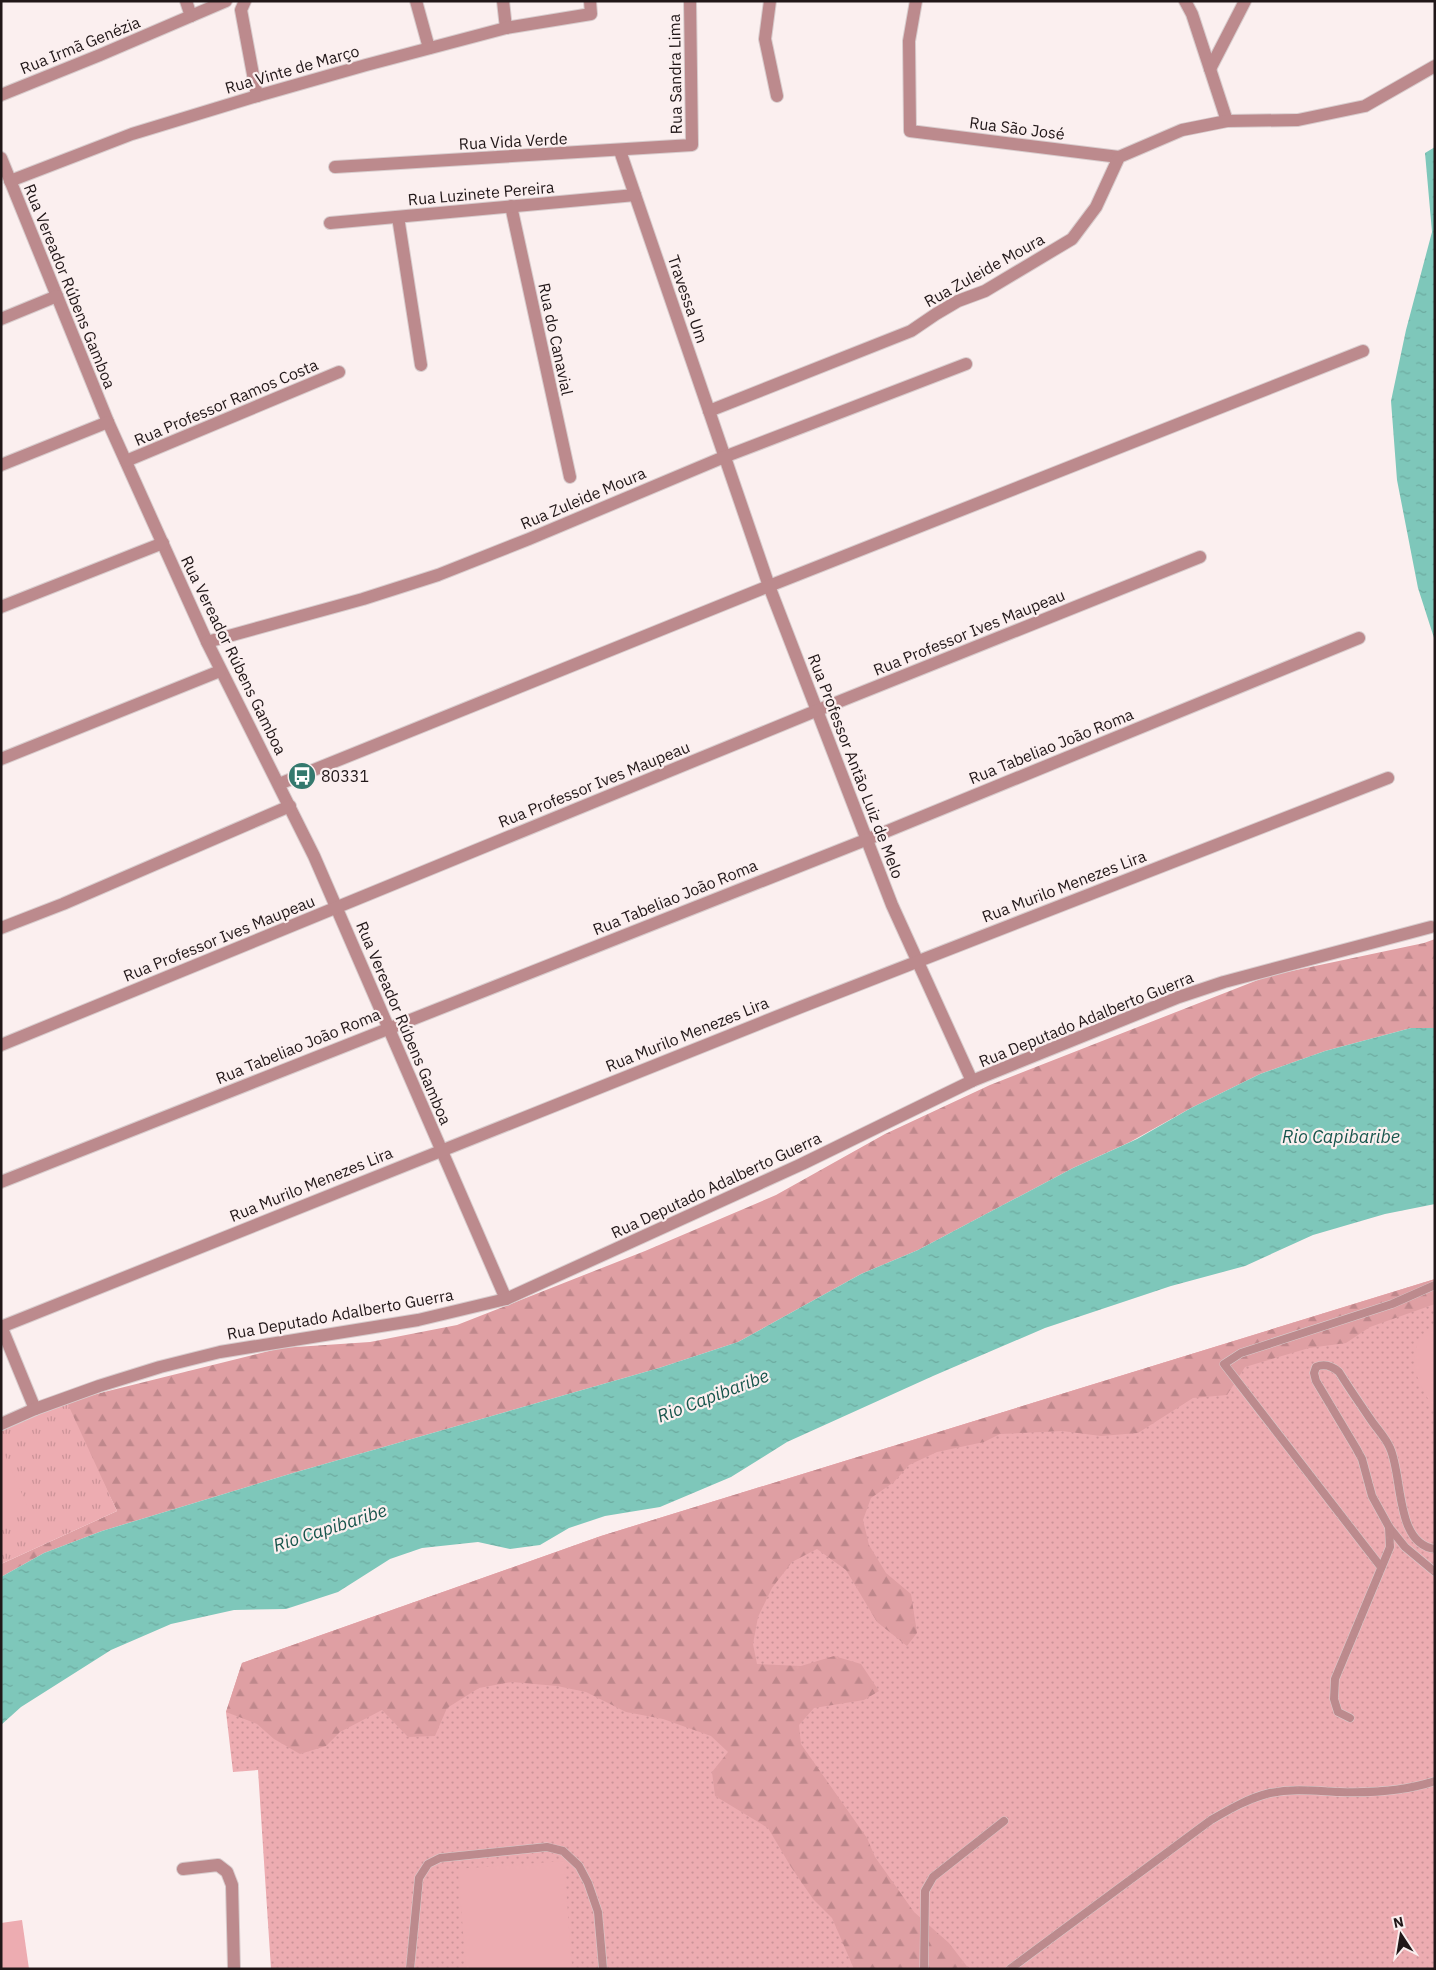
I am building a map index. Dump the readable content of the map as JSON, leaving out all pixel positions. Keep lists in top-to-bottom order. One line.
{"streets":{"street":["Rua Irmã Genézia","Rua Vinte de Março","Rua Sandra Lima","Rua São José","Rua Vida Verde","Rua Luzinete Pereira","Rua Zuleide Moura","Rua Vereador Rúbens Gamboa","Travessa Um","Rua do Canavial","Rua Professor Ramos Costa","Rua Professor Ives Maupeau","Rua Tabeliao João Roma","Rua Professor Antão Luiz de Melo","Rua Murilo Menezes Lira","Rua Deputado Adalberto Guerra"]},"crossings":[["Rua Vinte de Março","Rua Vereador Rúbens Gamboa"],["Rua Sandra Lima","Rua Vida Verde"],["Rua São José","Rua Zuleide Moura"],["Rua Vida Verde","Travessa Um"],["Rua Luzinete Pereira","Travessa Um"],["Rua Luzinete Pereira","Rua do Canavial"],["Rua Zuleide Moura","Rua Vereador Rúbens Gamboa"],["Rua Zuleide Moura","Travessa Um"],["Rua Zuleide Moura","Rua Professor Antão Luiz de Melo"],["Rua Vereador Rúbens Gamboa","Rua Professor Ramos Costa"],["Rua Vereador Rúbens Gamboa","Rua Professor Ives Maupeau"],["Rua Vereador Rúbens Gamboa","Rua Tabeliao João Roma"],["Rua Vereador Rúbens Gamboa","Rua Murilo Menezes Lira"],["Rua Vereador Rúbens Gamboa","Rua Deputado Adalberto Guerra"],["Travessa Um","Rua Professor Antão Luiz de Melo"],["Rua Professor Ives Maupeau","Rua Professor Antão Luiz de Melo"],["Rua Tabeliao João Roma","Rua Professor Antão Luiz de Melo"],["Rua Professor Antão Luiz de Melo","Rua Murilo Menezes Lira"],["Rua Professor Antão Luiz de Melo","Rua Deputado Adalberto Guerra"]],"water":["Rio Capibaribe"],"places":{"bus stop":["80331"]},"north":"top"}
